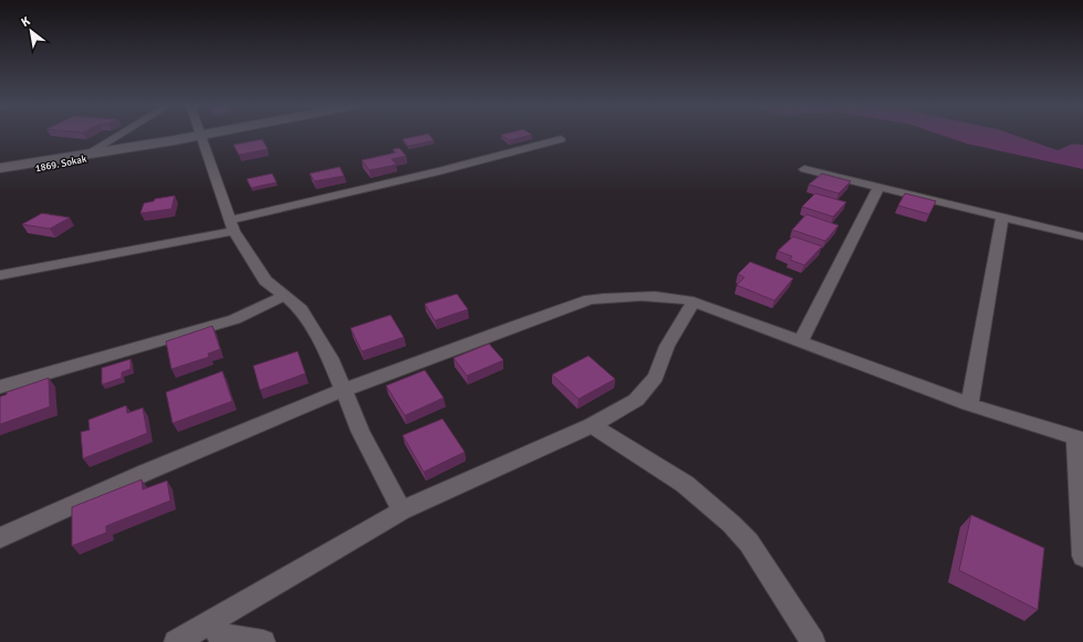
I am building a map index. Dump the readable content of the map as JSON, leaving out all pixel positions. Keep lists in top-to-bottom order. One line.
{"streets":{"main road":["1869. Sokak"]},"north":"top left"}
